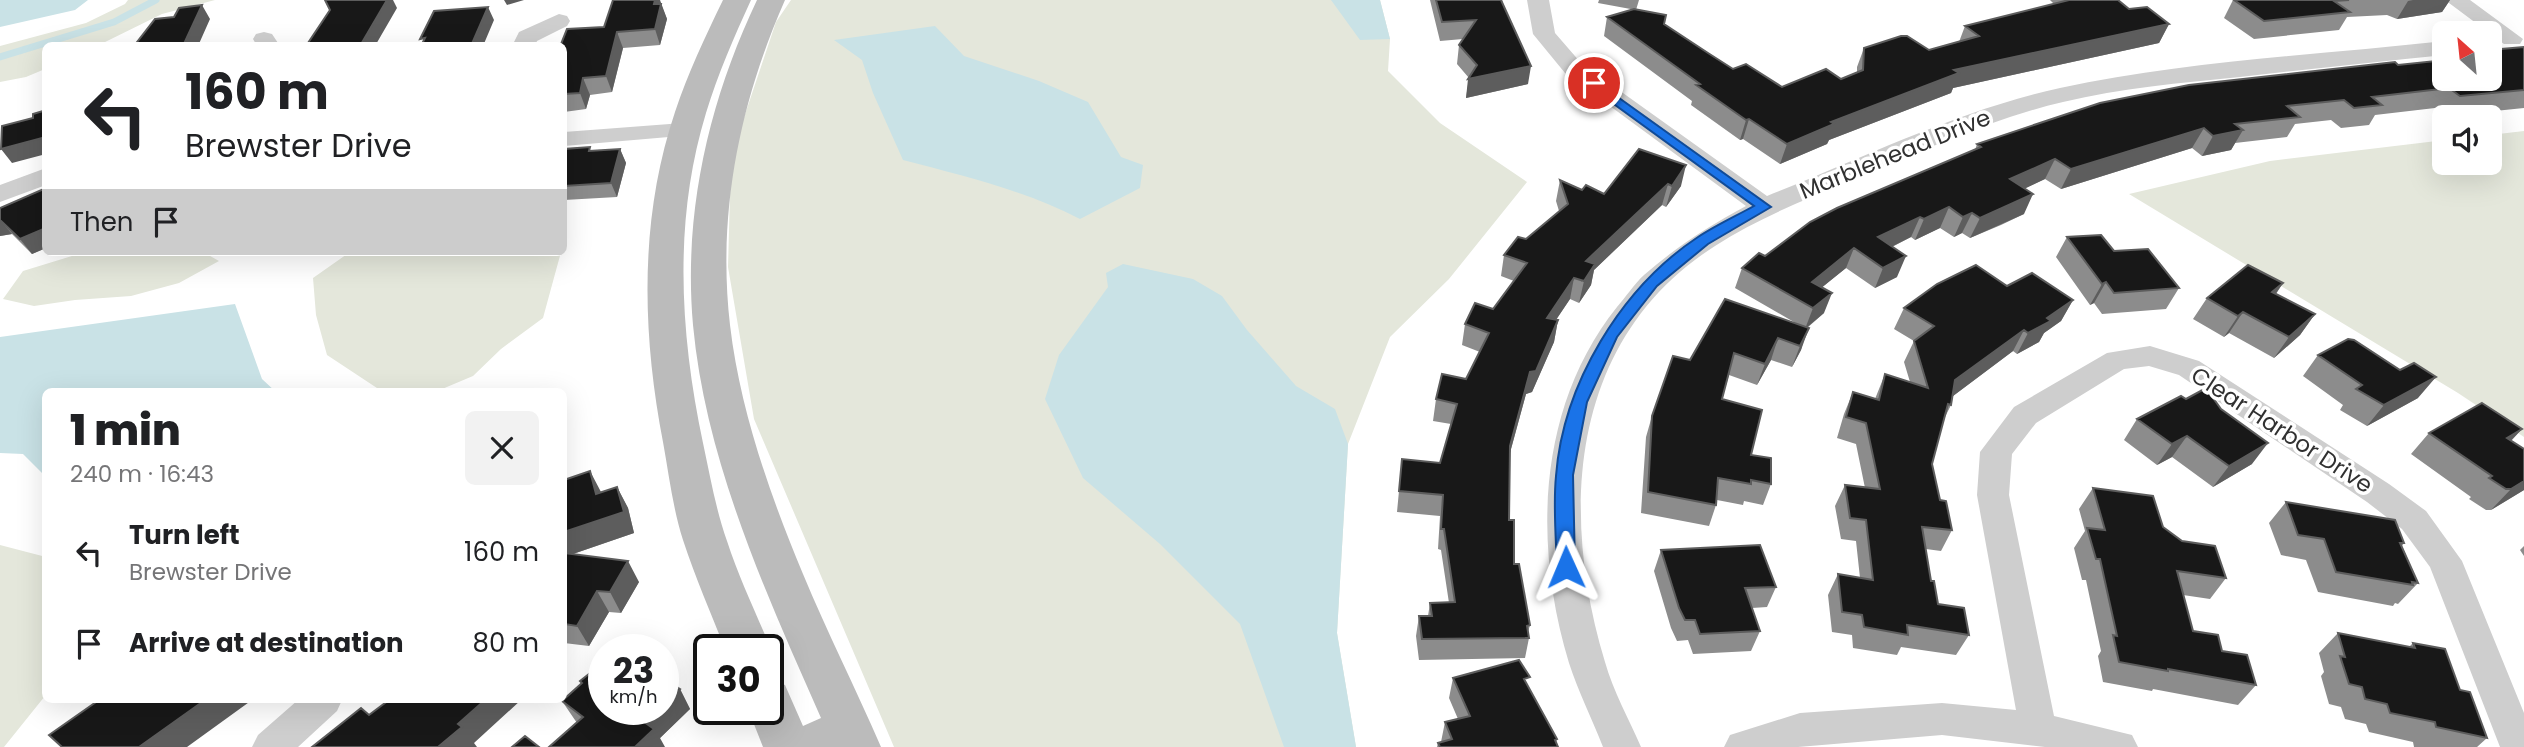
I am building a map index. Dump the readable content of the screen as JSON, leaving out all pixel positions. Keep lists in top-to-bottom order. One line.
{"streets":{"street":["Marblehead Drive","Clear Harbor Drive"]},"north":"top left","page":{"turn":["160 m","Brewster Drive"],"then":"Then","heading":["1 min","240 m · 16:43"],"list":[{"name":"Turn left","note":"Brewster Drive","value":"160 m"},{"name":"Arrive at destination","value":"80 m"}],"speed":"23 km/h","limit":"30"}}
